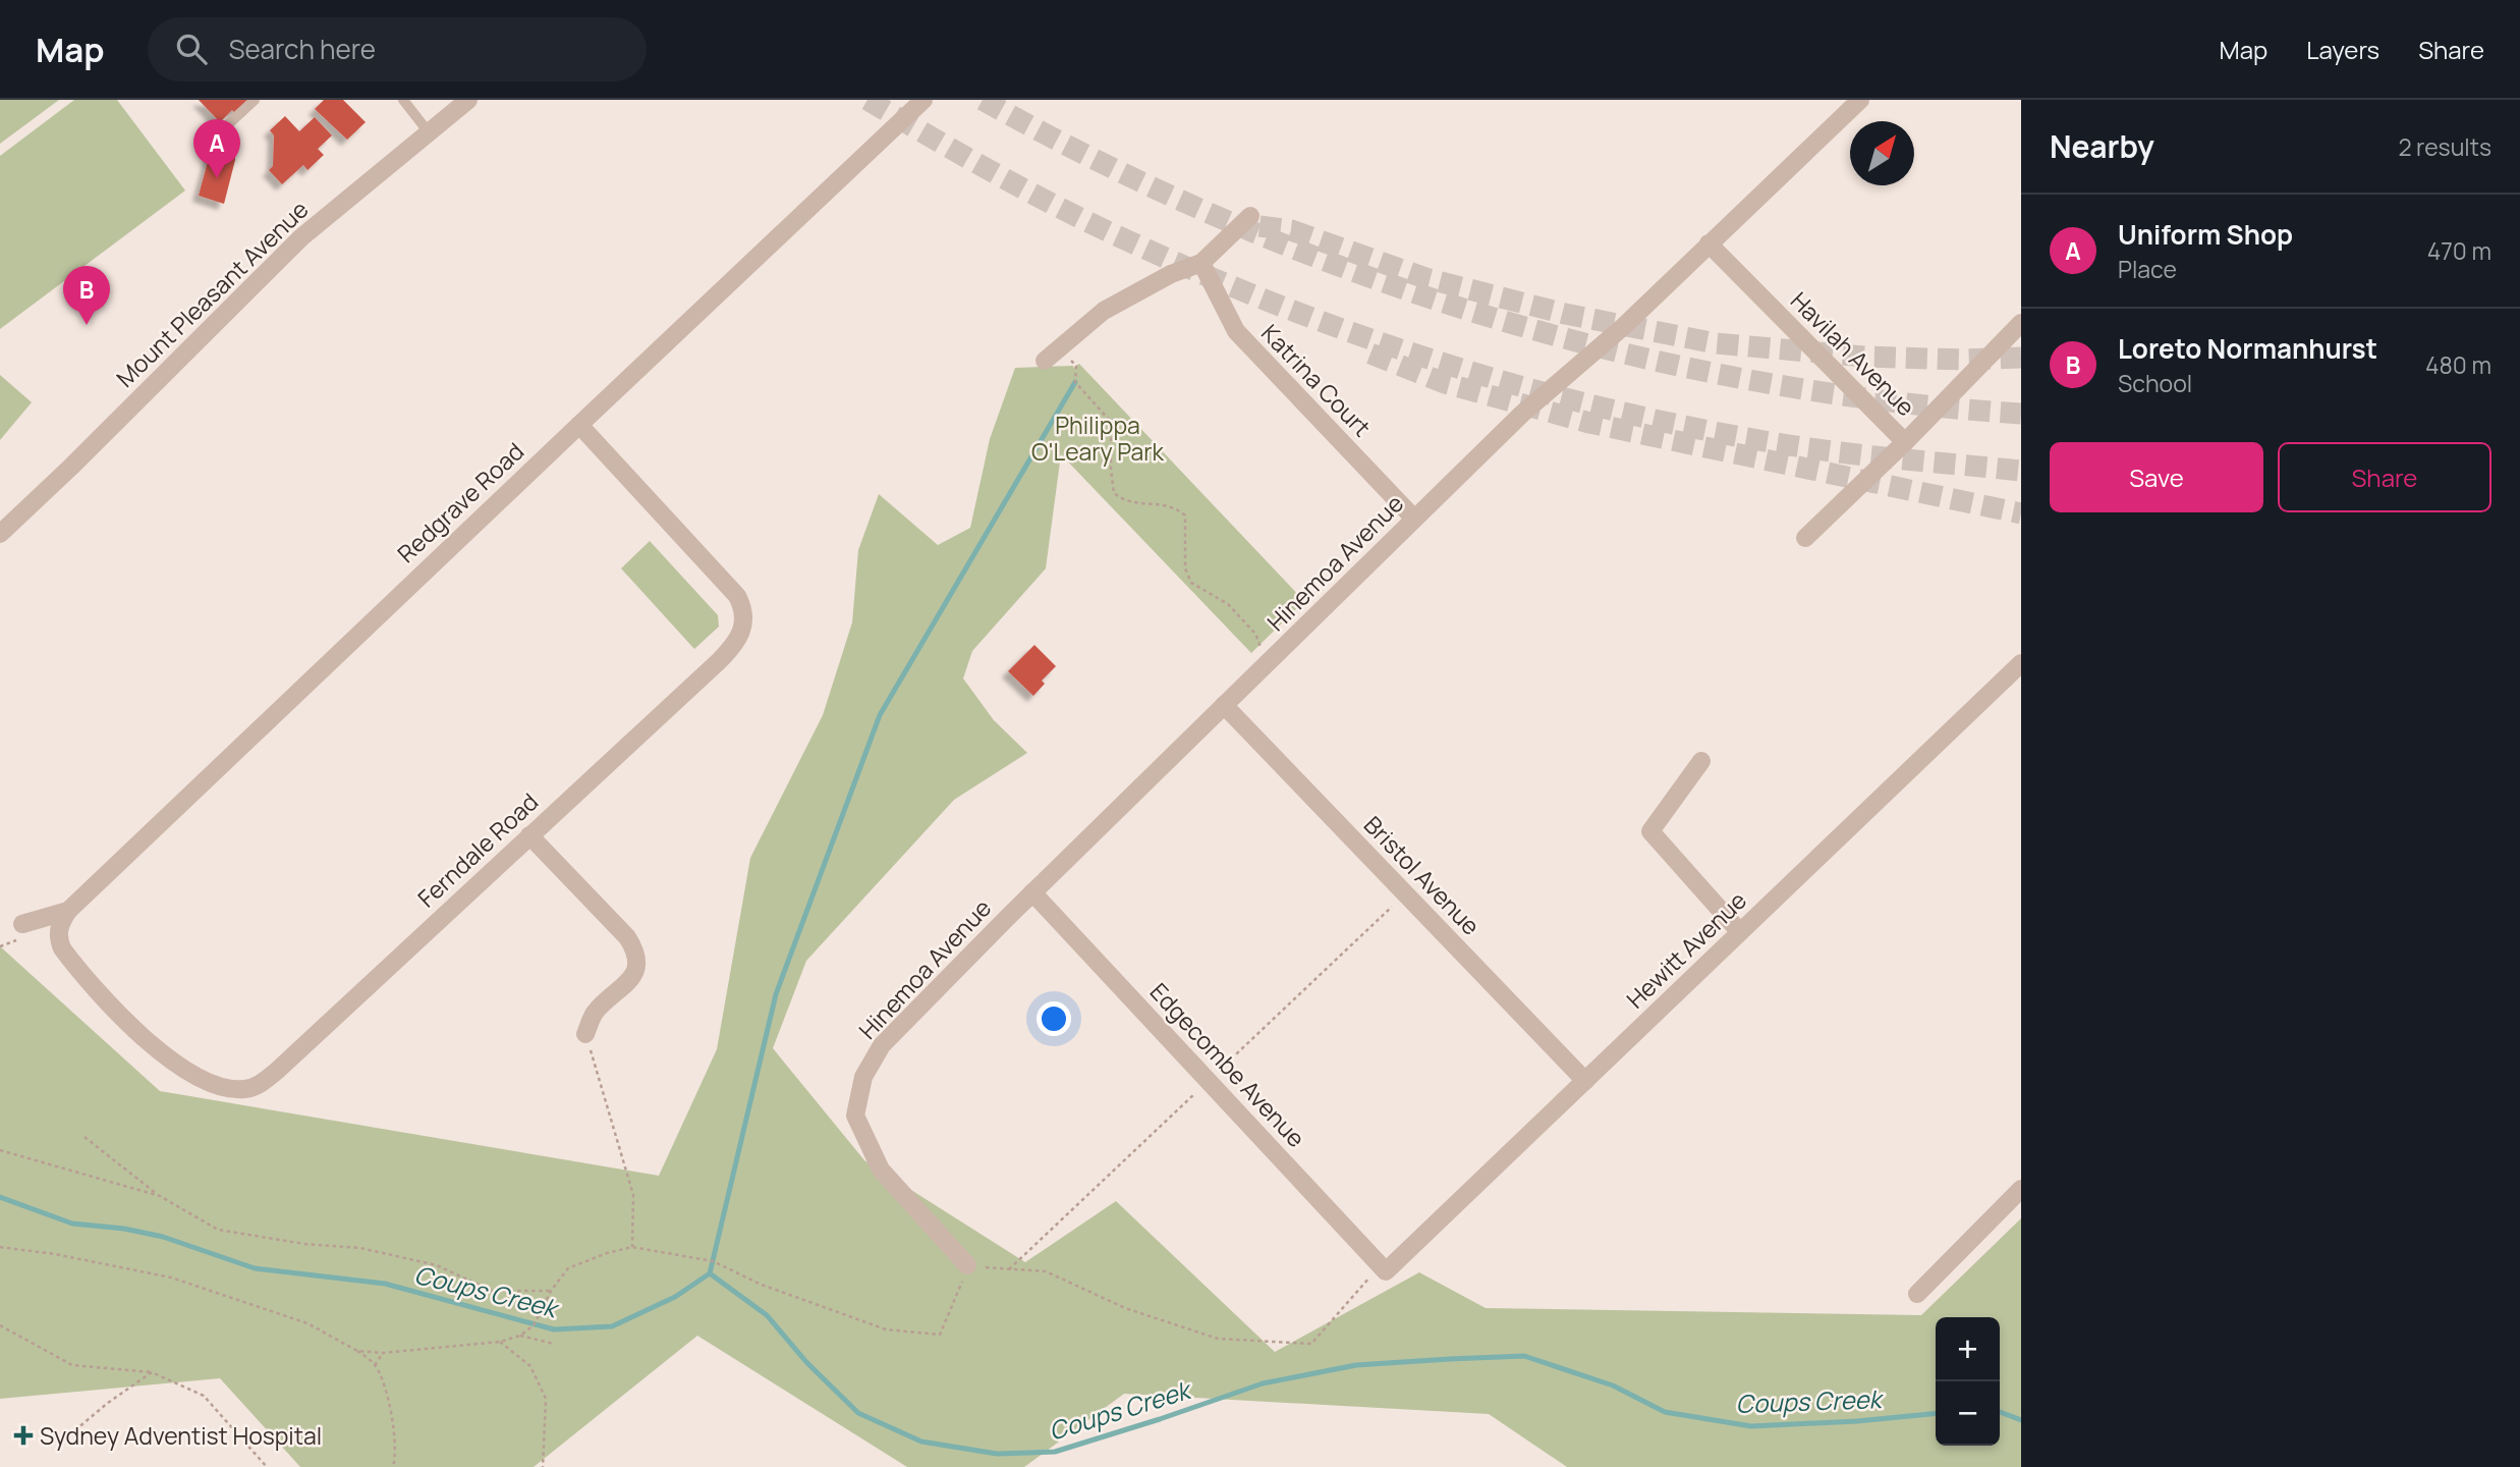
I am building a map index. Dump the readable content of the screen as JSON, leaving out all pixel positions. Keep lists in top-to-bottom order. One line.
{"streets":{"street":["Mount Pleasant Avenue","Havilah Avenue","Katrina Court","Redgrave Road","Hinemoa Avenue","Ferndale Road","Bristol Avenue","Hewitt Avenue","Edgecombe Avenue"]},"crossings":[["Havilah Avenue","Hinemoa Avenue"],["Katrina Court","Hinemoa Avenue"],["Redgrave Road","Ferndale Road"],["Hinemoa Avenue","Bristol Avenue"],["Hinemoa Avenue","Edgecombe Avenue"],["Bristol Avenue","Hewitt Avenue"],["Hewitt Avenue","Edgecombe Avenue"]],"water":["Coups Creek"],"parks":["Philippa O'Leary Park"],"places":{"health":["Sydney Adventist Hospital"]},"north":"top right","page":{"header":"Map","search":"Search here","nav":["Map","Layers","Share"],"heading":["Nearby","2 results"],"pins":["A","B"],"list":[{"mark":"A","name":"Uniform Shop","note":"Place","value":"470 m"},{"mark":"B","name":"Loreto Normanhurst","note":"School","value":"480 m"}],"buttons":["Save","Share"],"map_buttons":["+","−"]}}
